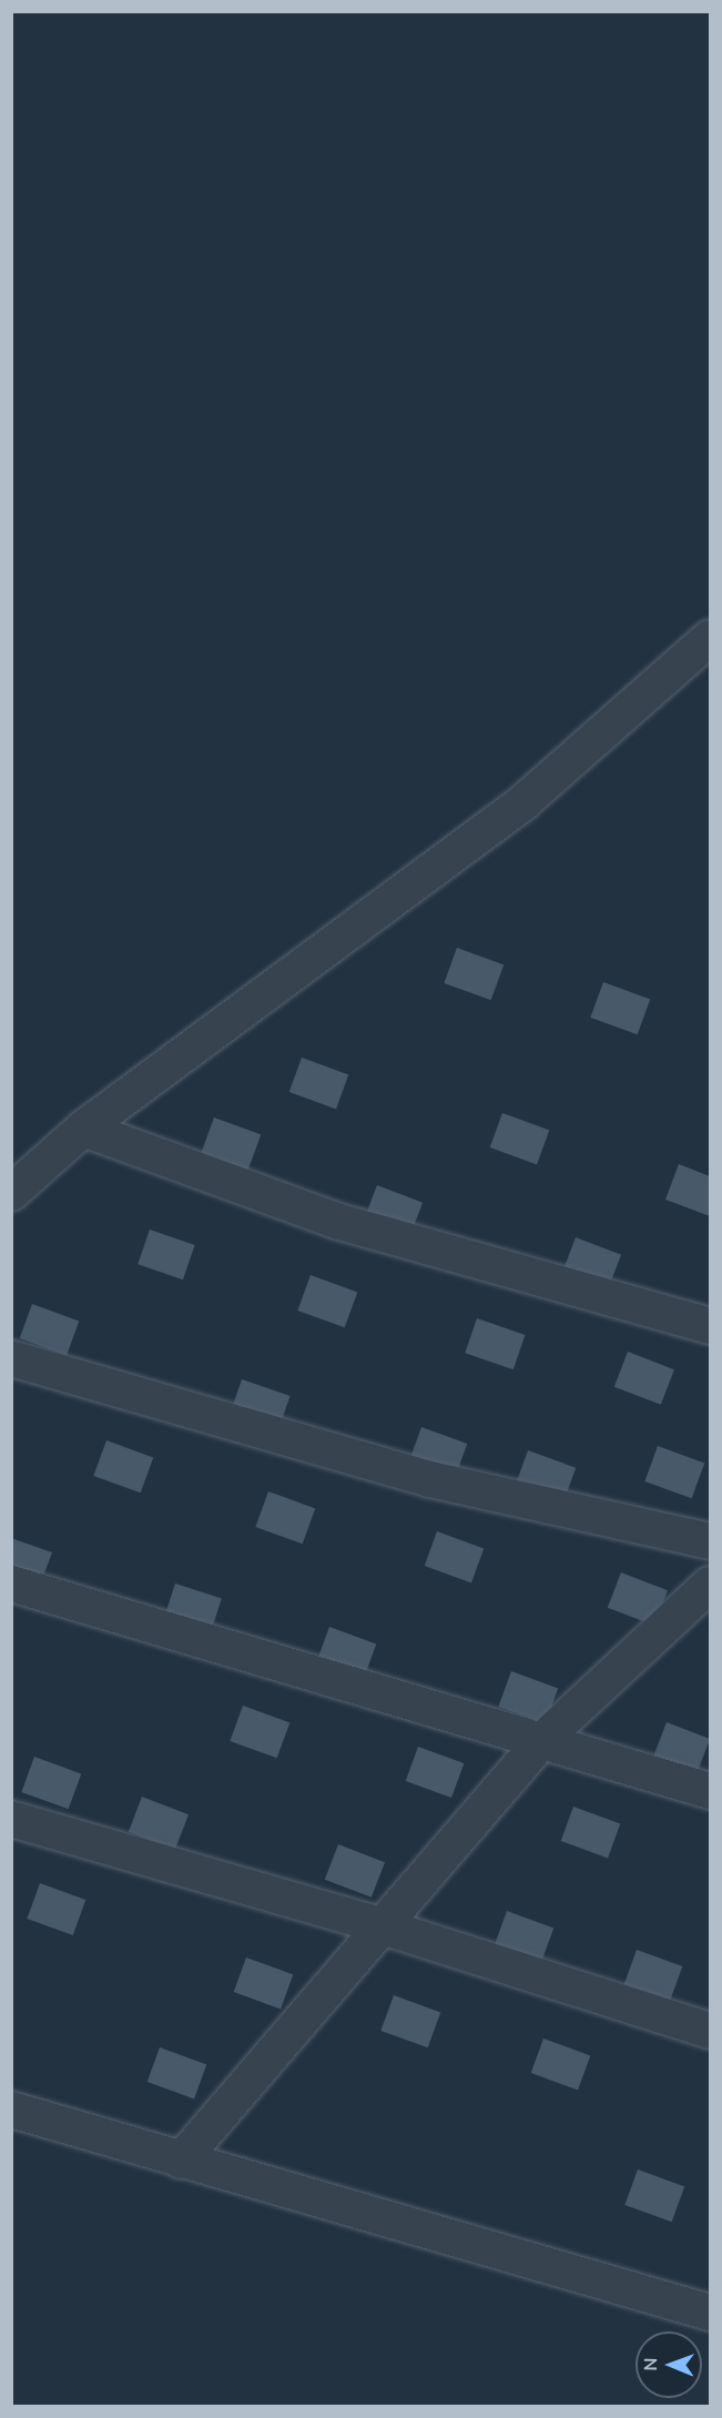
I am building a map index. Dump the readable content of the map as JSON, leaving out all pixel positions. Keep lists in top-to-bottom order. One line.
{"north":"left"}
